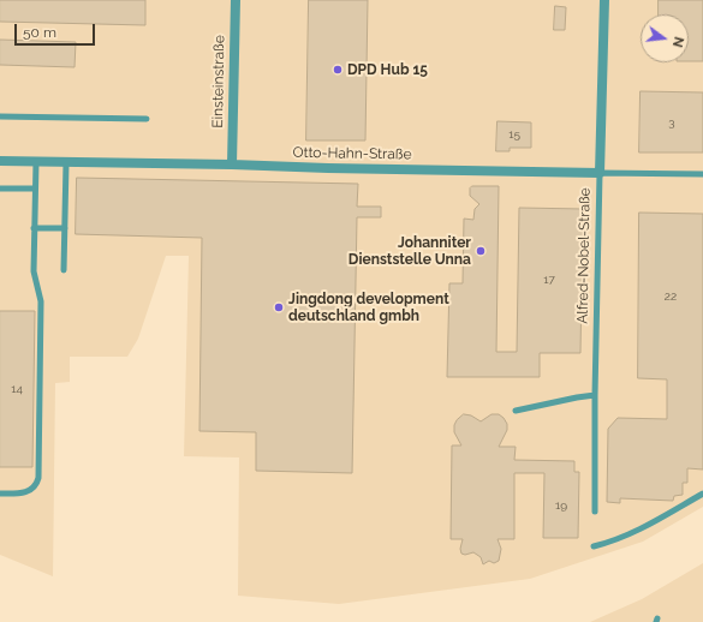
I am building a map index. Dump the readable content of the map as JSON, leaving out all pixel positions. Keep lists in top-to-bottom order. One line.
{"streets":{"street":["Einsteinstraße","Otto-Hahn-Straße","Alfred-Nobel-Straße"]},"crossings":[["Einsteinstraße","Otto-Hahn-Straße"],["Otto-Hahn-Straße","Alfred-Nobel-Straße"]],"places":["DPD Hub 15","Johanniter Dienststelle Unna","Jingdong development deutschland gmbh"],"house_numbers":["3","15","17","22","14","19"],"scale_bar":"50 m","north":"right"}
